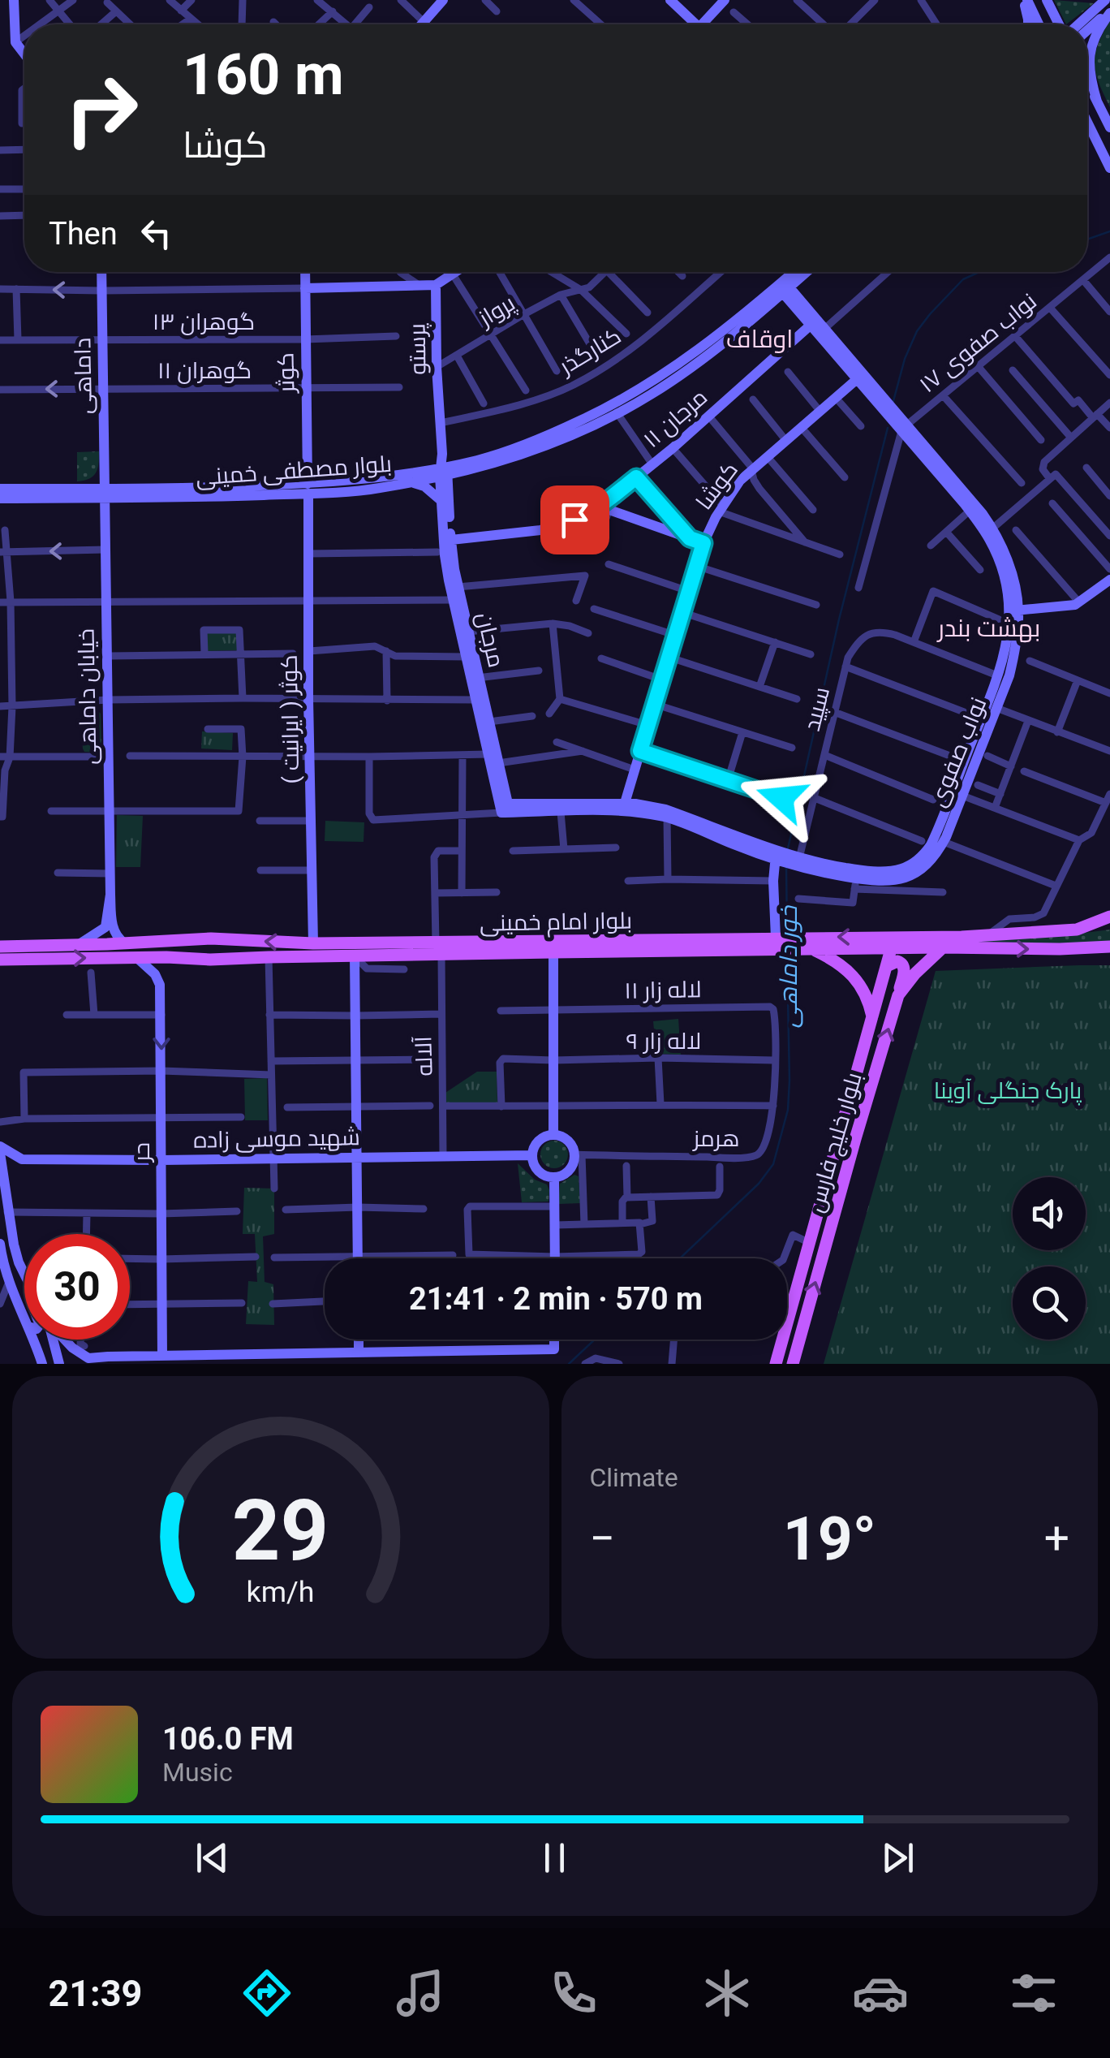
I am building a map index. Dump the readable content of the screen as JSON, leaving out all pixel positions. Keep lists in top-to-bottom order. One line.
{"streets":{"main road":["بلوار امام خمینی","بلوار خلیج فارس"],"street":["پرواز","گوهران ۱۳","نواب صفوی ۱۷","پرستو","کنارگذر","گوهران ۱۱","کوثر","داماهی","مرجان ۱۱","بلوار مصطفی خمینی","کوشا","مرجان","خیابان داماهی","سپید","کوثر ( ایرانیت )","نواب صفوی","لاله زار ۱۱","لاله زار ۹","آلاله","شهید موسی زاده","هرمز","حر"]},"crossings":[["پرواز","پرستو"],["گوهران ۱۳","کوثر"],["گوهران ۱۳","داماهی"],["نواب صفوی ۱۷","نواب صفوی"],["پرستو","کنارگذر"],["پرستو","بلوار مصطفی خمینی"],["پرستو","مرجان"],["گوهران ۱۱","کوثر"],["گوهران ۱۱","داماهی"],["کوثر","بلوار مصطفی خمینی"],["کوثر","کوثر ( ایرانیت )"],["داماهی","بلوار مصطفی خمینی"],["داماهی","خیابان داماهی"],["مرجان ۱۱","مرجان"],["مرجان ۱۱","نواب صفوی"],["بلوار مصطفی خمینی","مرجان"],["بلوار مصطفی خمینی","خیابان داماهی"],["بلوار مصطفی خمینی","کوثر ( ایرانیت )"],["بلوار مصطفی خمینی","نواب صفوی"],["کوشا","نواب صفوی"],["مرجان","نواب صفوی"],["خیابان داماهی","بلوار امام خمینی"],["سپید","نواب صفوی"],["کوثر ( ایرانیت )","بلوار امام خمینی"],["بلوار امام خمینی","آلاله"],["بلوار امام خمینی","بلوار خلیج فارس"],["بلوار امام خمینی","حر"],["لاله زار ۱۱","هرمز"],["لاله زار ۹","هرمز"],["آلاله","شهید موسی زاده"],["شهید موسی زاده","هرمز"],["شهید موسی زاده","حر"]],"districts":["اوقاف","بهشت بندر"],"water":["خور داماهی"],"parks":["پارک جنگلی آوینا"],"page":{"turn":["160 m","کوشا"],"then":"Then","limit":"30","trip":"21:41 · 2 min · 570 m","tile":"Climate","heat":["−","19°","+"],"song":["106.0 FM","Music"],"tabs":"21:39","gauge":["29","km/h"]}}
